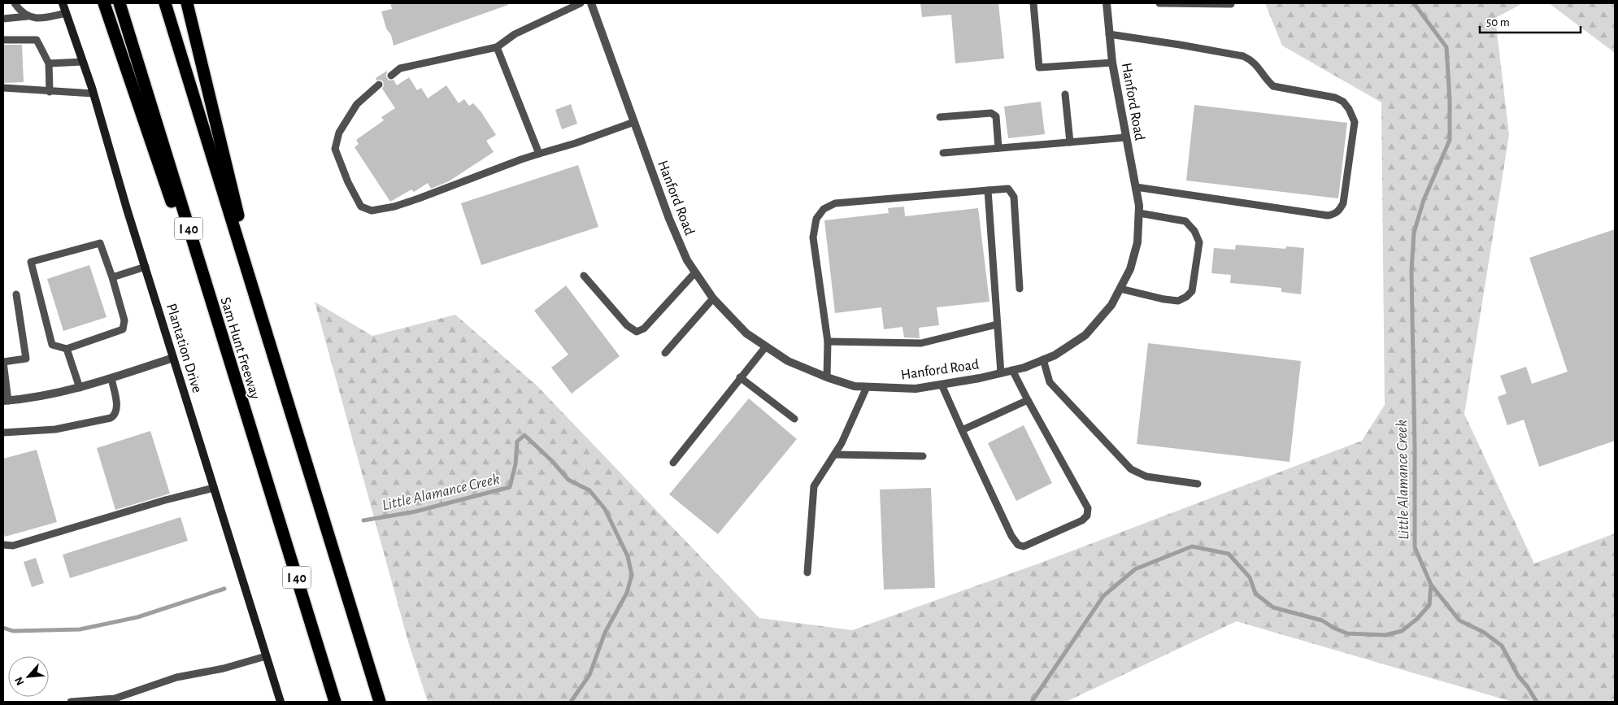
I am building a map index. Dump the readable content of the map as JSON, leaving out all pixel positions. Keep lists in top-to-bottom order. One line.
{"streets":{"highway":["I 40","Sam Hunt Freeway"],"street":["Hanford Road","Plantation Drive"]},"water":["Little Alamance Creek"],"scale_bar":"50 m","north":"bottom left"}
